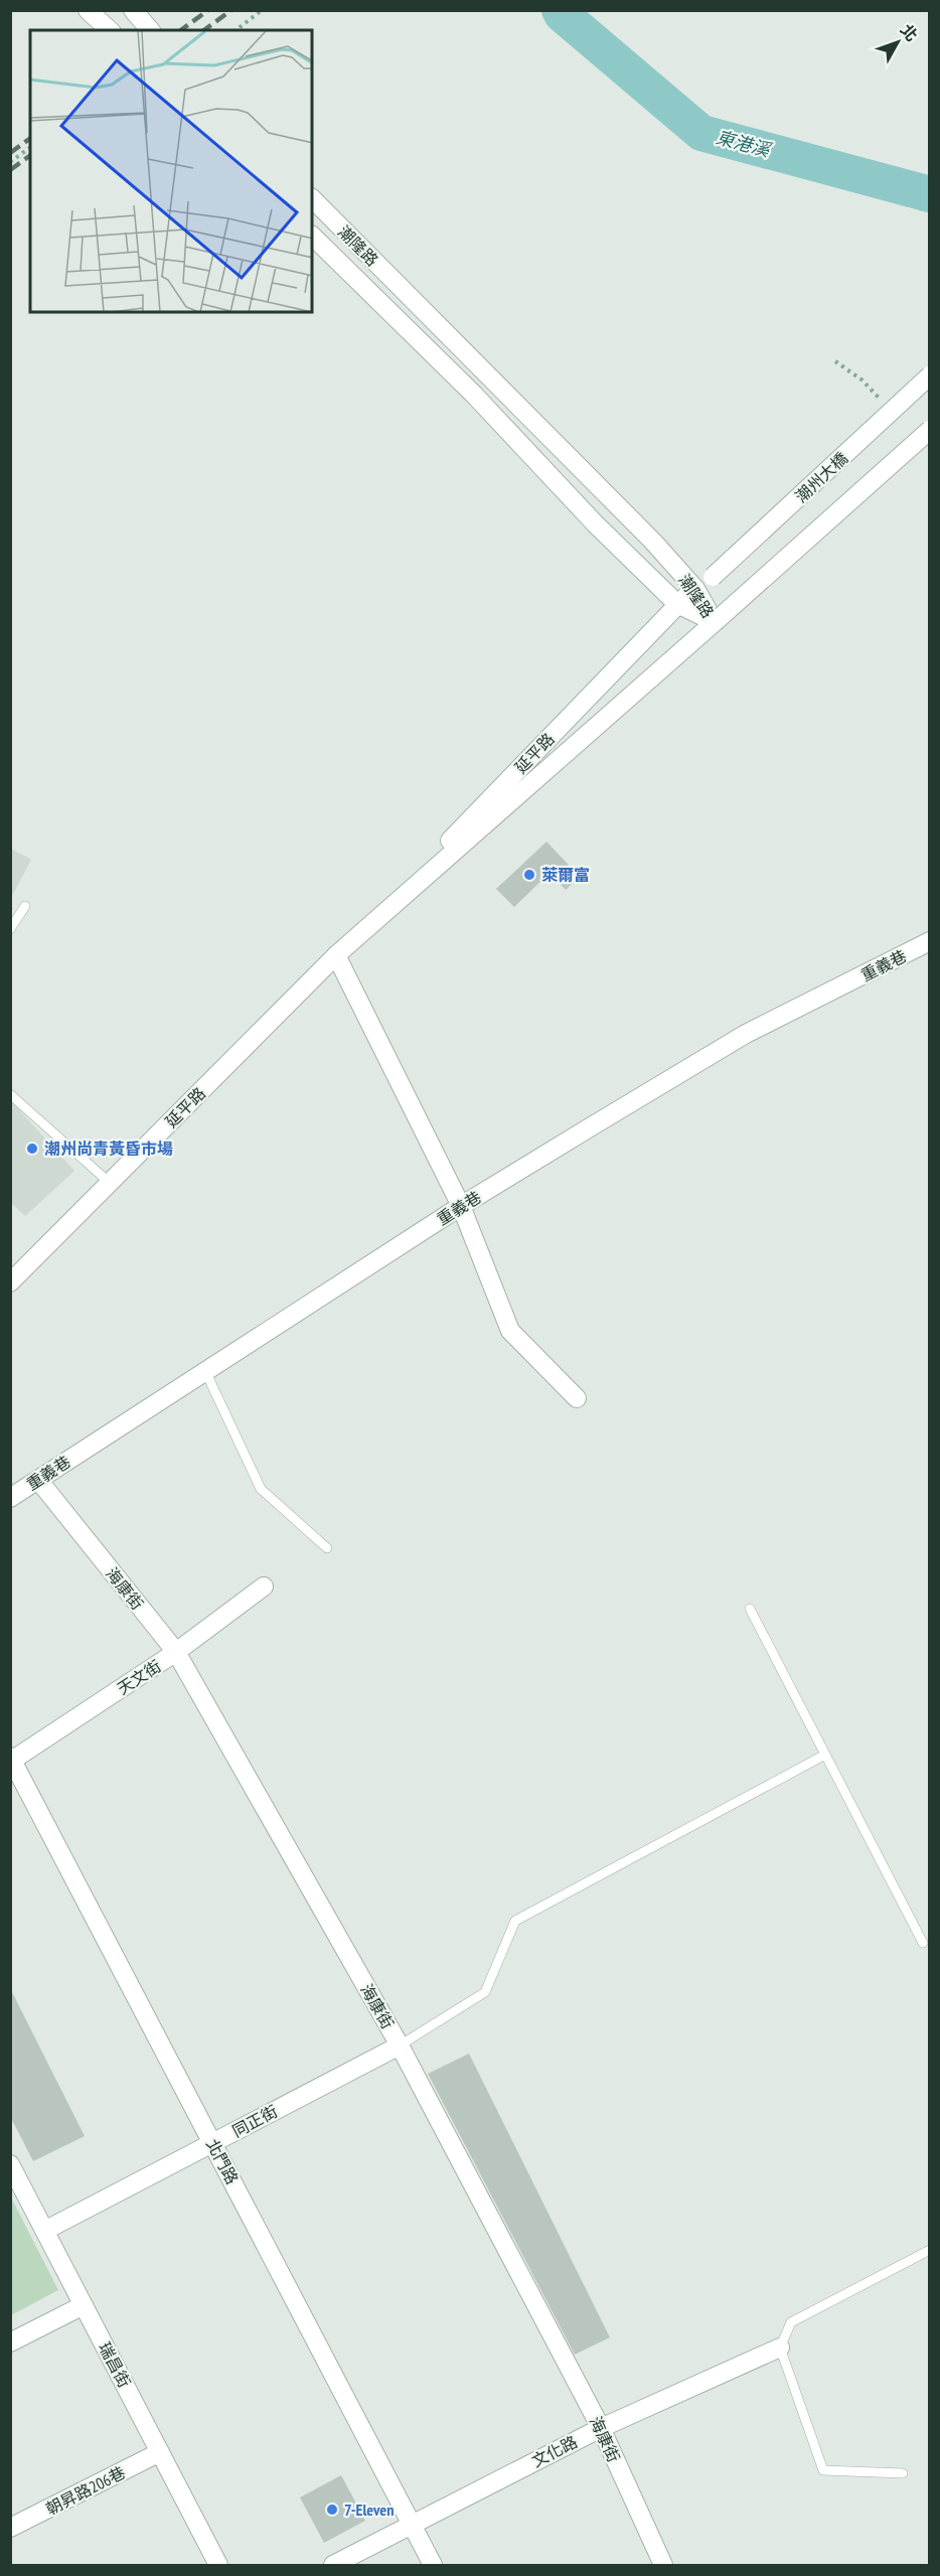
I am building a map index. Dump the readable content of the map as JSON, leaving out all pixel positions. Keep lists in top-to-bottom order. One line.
{"streets":{"street":["潮隆路","潮州大橋","延平路","重義巷","海康街","天文街","同正街","北門路","瑞昌街","文化路","朝昇路206巷"]},"crossings":[["潮隆路","延平路"],["潮州大橋","延平路"],["重義巷","海康街"],["海康街","天文街"],["海康街","同正街"],["海康街","文化路"],["天文街","北門路"],["同正街","北門路"],["同正街","瑞昌街"],["北門路","文化路"],["瑞昌街","朝昇路206巷"]],"water":["東港溪"],"places":["萊爾富","潮州尚青黃昏市場","7-Eleven"],"north":"top right"}
